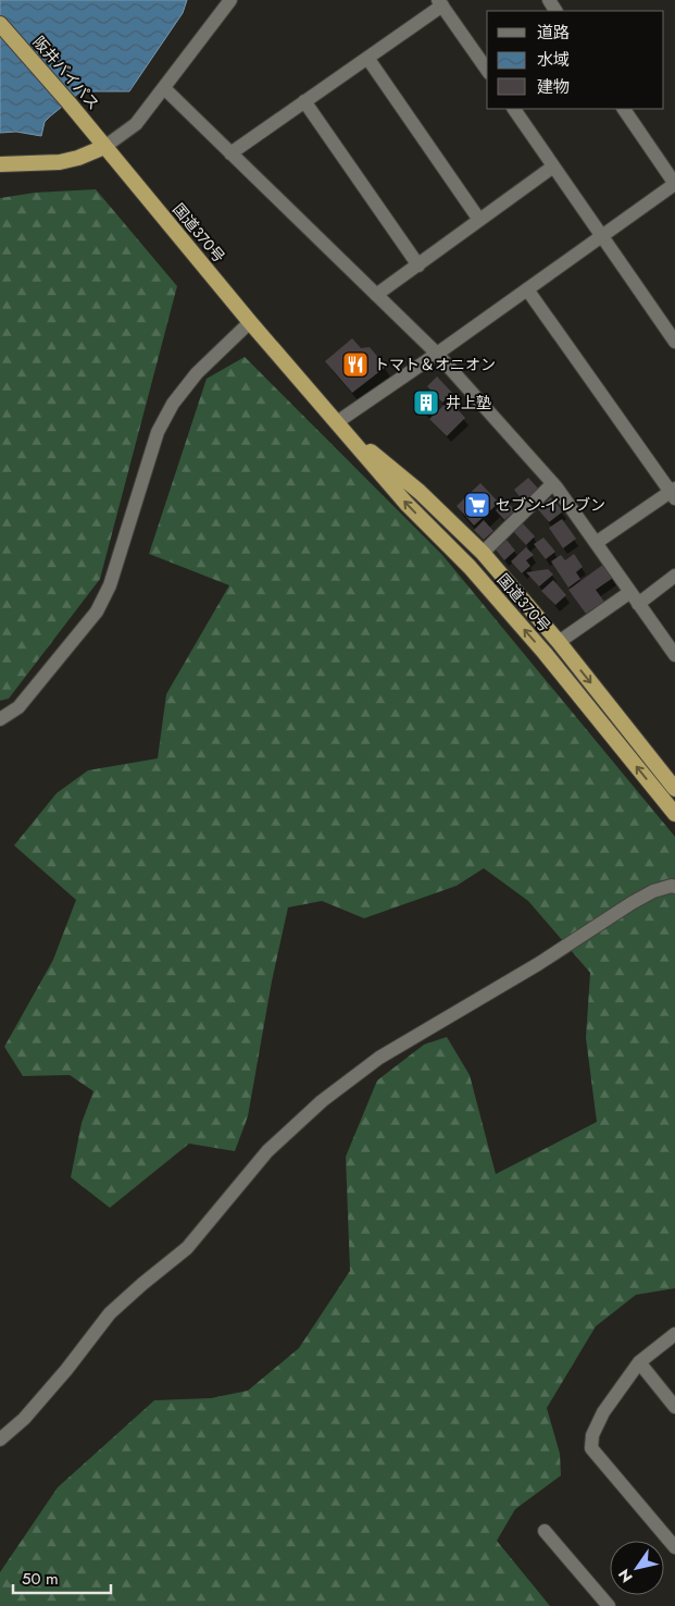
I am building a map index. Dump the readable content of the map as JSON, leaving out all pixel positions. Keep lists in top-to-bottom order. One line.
{"streets":{"highway":["阪井バイパス","国道370号"]},"crossings":[["阪井バイパス","国道370号"]],"places":{"restaurant":["トマト＆オニオン"],"building":["井上塾"],"supermarket":["セブン-イレブン"]},"legend":["道路","水域","建物"],"scale_bar":"50 m","north":"bottom left"}
